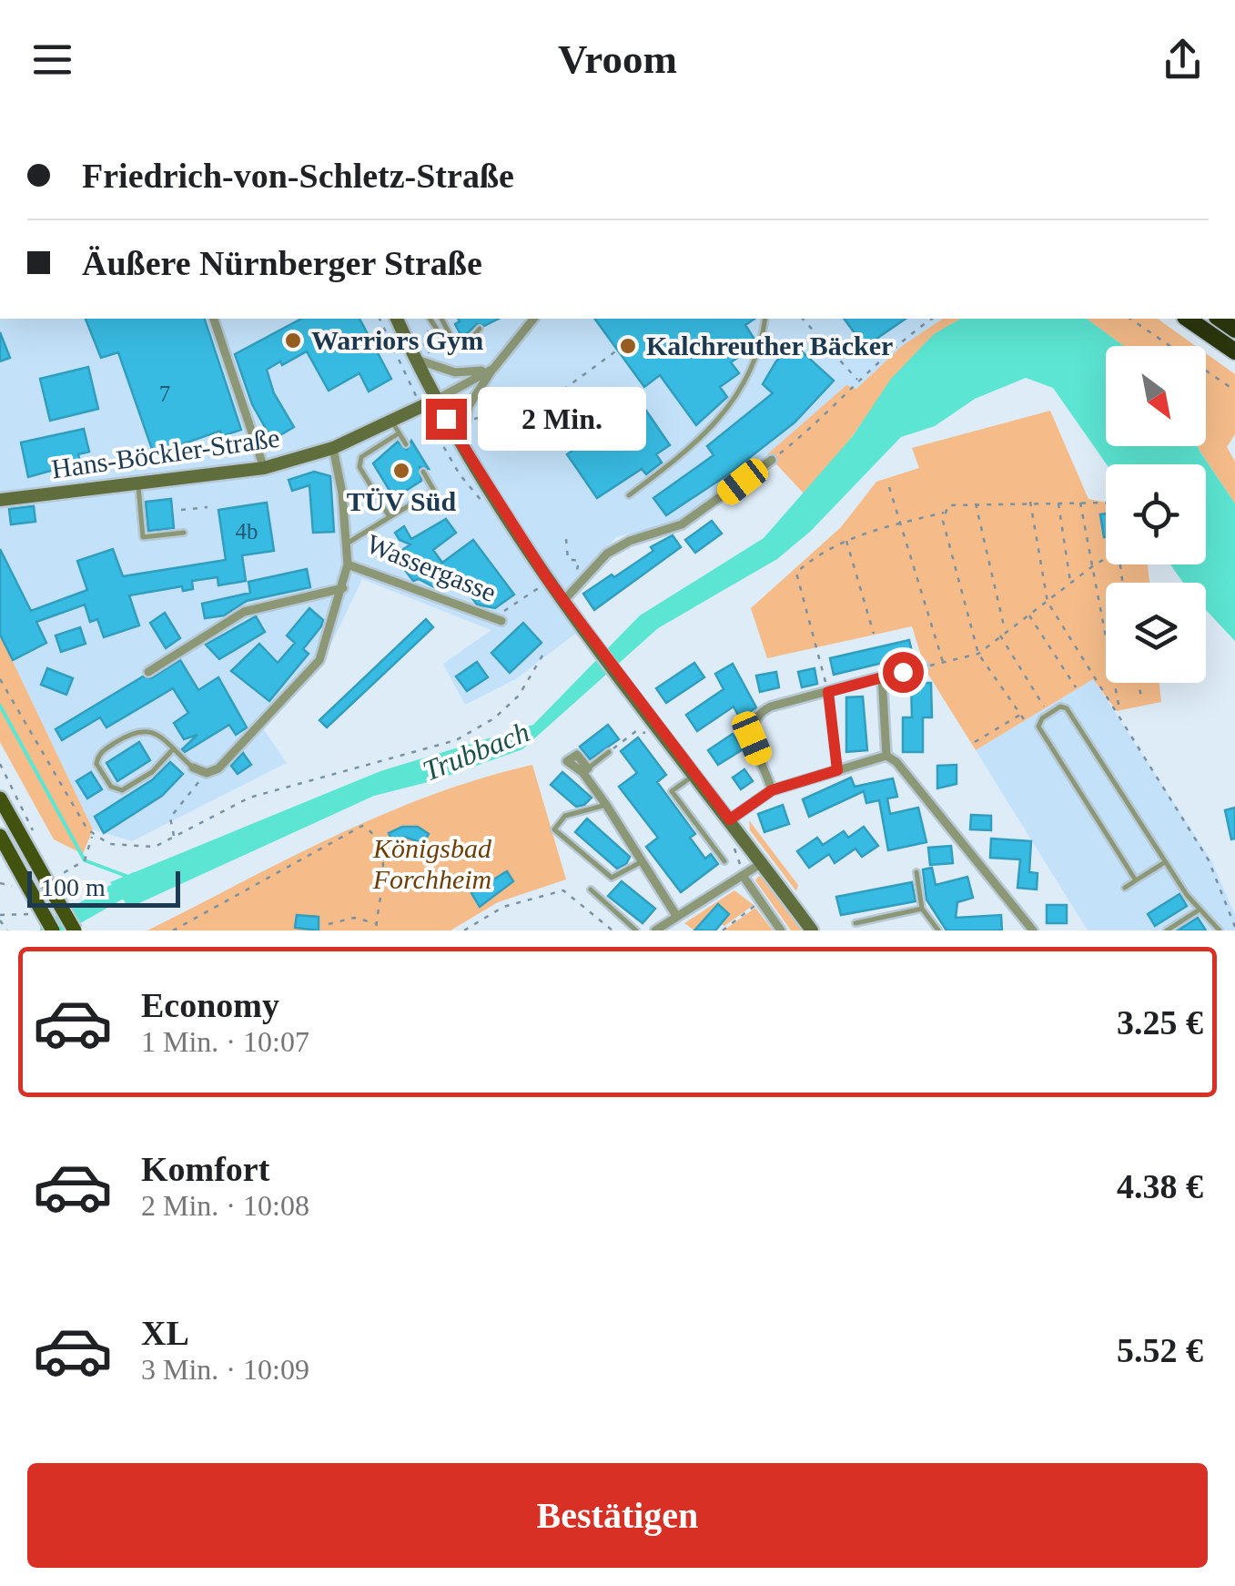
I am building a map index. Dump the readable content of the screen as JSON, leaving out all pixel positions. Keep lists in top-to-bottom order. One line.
{"streets":{"main road":["Hans-Böckler-Straße"],"street":["Wassergasse"]},"crossings":[["Hans-Böckler-Straße","Wassergasse"]],"water":["Trubbach"],"parks":["Königsbad Forchheim"],"places":["Warriors Gym","Kalchreuther Bäcker","TÜV Süd"],"house_numbers":["7","4b"],"scale_bar":"100 m","north":"bottom right","page":{"header":"Vroom","banner":["Friedrich-von-Schletz-Straße","Äußere Nürnberger Straße"],"bubble":"2 Min.","scale":"100 m","list":[{"name":"Economy","note":"1 Min. · 10:07","value":"3.25 €"},{"name":"Komfort","note":"2 Min. · 10:08","value":"4.38 €"},{"name":"XL","note":"3 Min. · 10:09","value":"5.52 €"}],"buttons":"Bestätigen"}}
